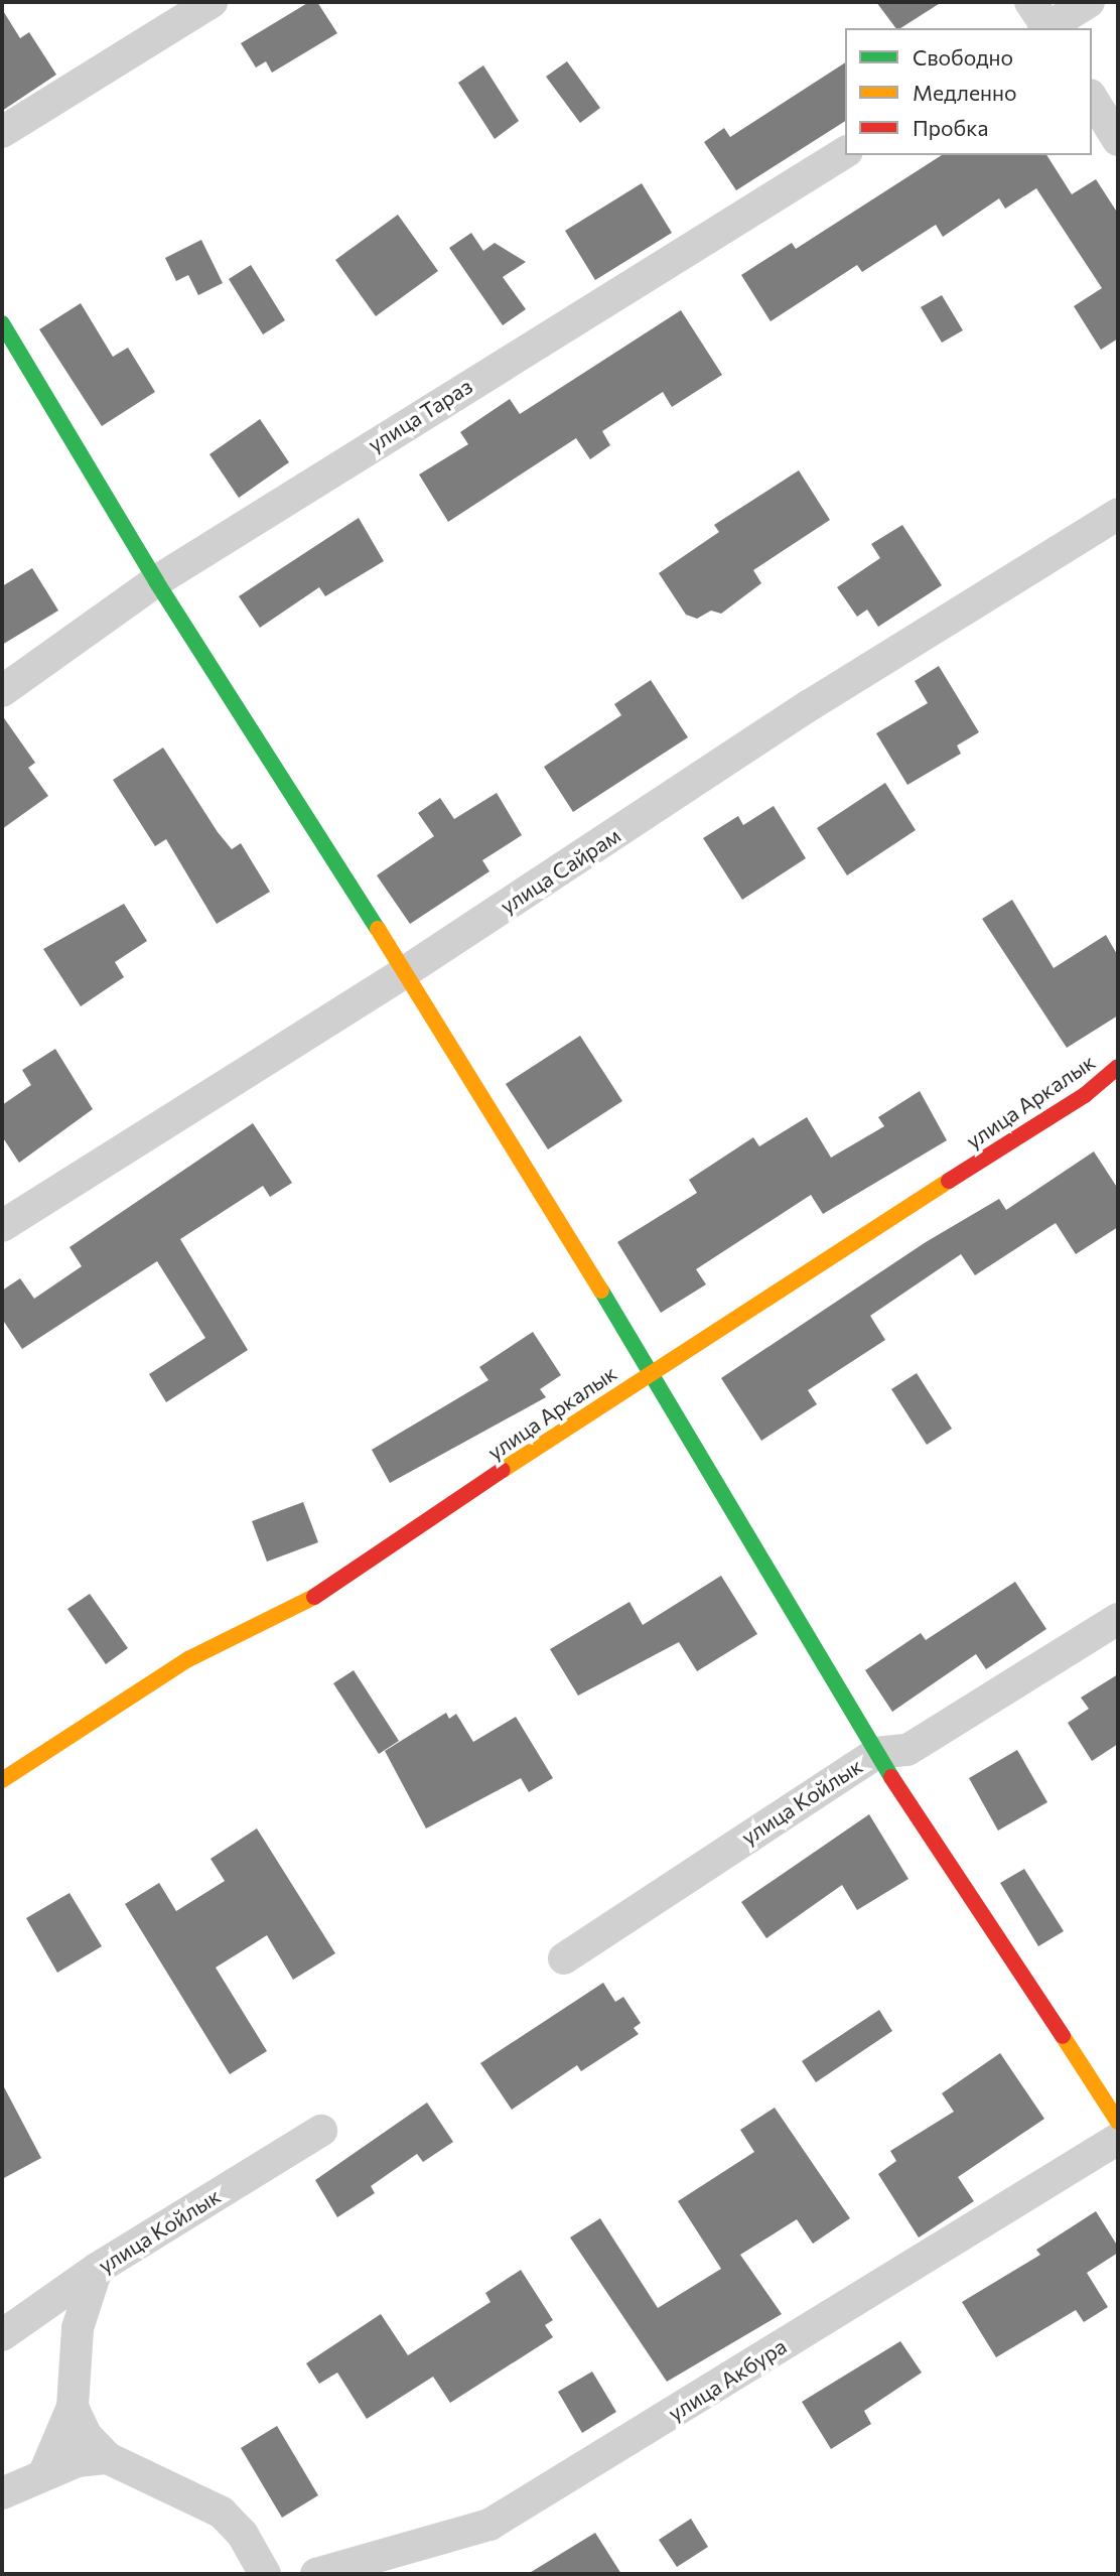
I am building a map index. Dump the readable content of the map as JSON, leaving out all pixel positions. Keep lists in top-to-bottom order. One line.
{"streets":{"street":["улица Тараз","улица Сайрам","улица Аркалык","улица Койлык","улица Акбура"]},"legend":["Свободно","Медленно","Пробка"]}
